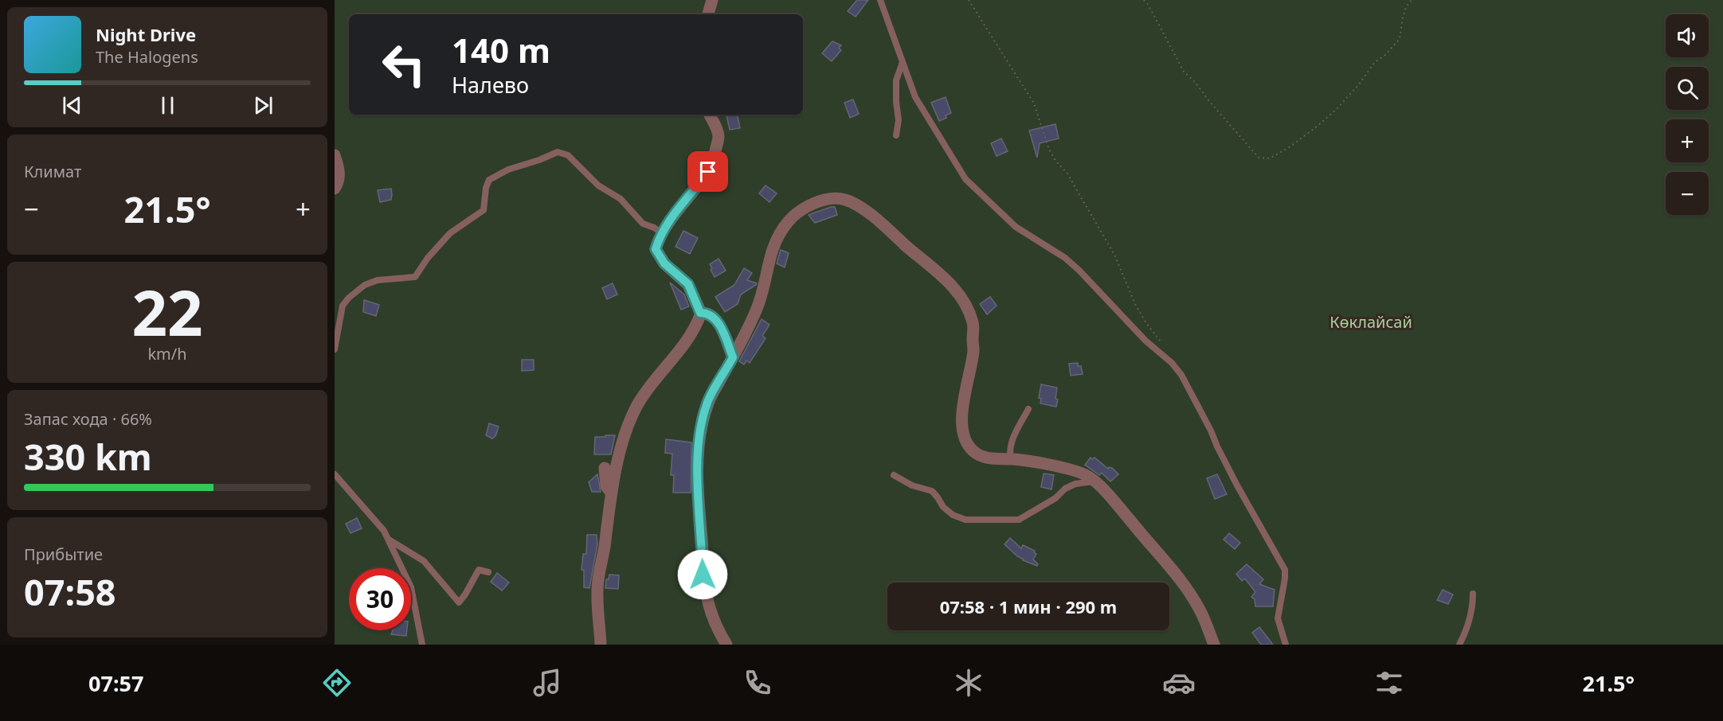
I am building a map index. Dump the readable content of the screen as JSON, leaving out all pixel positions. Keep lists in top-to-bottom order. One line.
{"parks":["Көклайсай"],"page":{"map_buttons":["+","−"],"turn":["140 m","Налево"],"song":["Night Drive","The Halogens"],"tile":["Климат",["22","km/h"],["Запас хода · 66%","330 km"],["Прибытие","07:58"]],"heat":["−","21.5°","+"],"limit":"30","trip":"07:58 · 1 мин · 290 m","tabs":["07:57","21.5°"]}}
